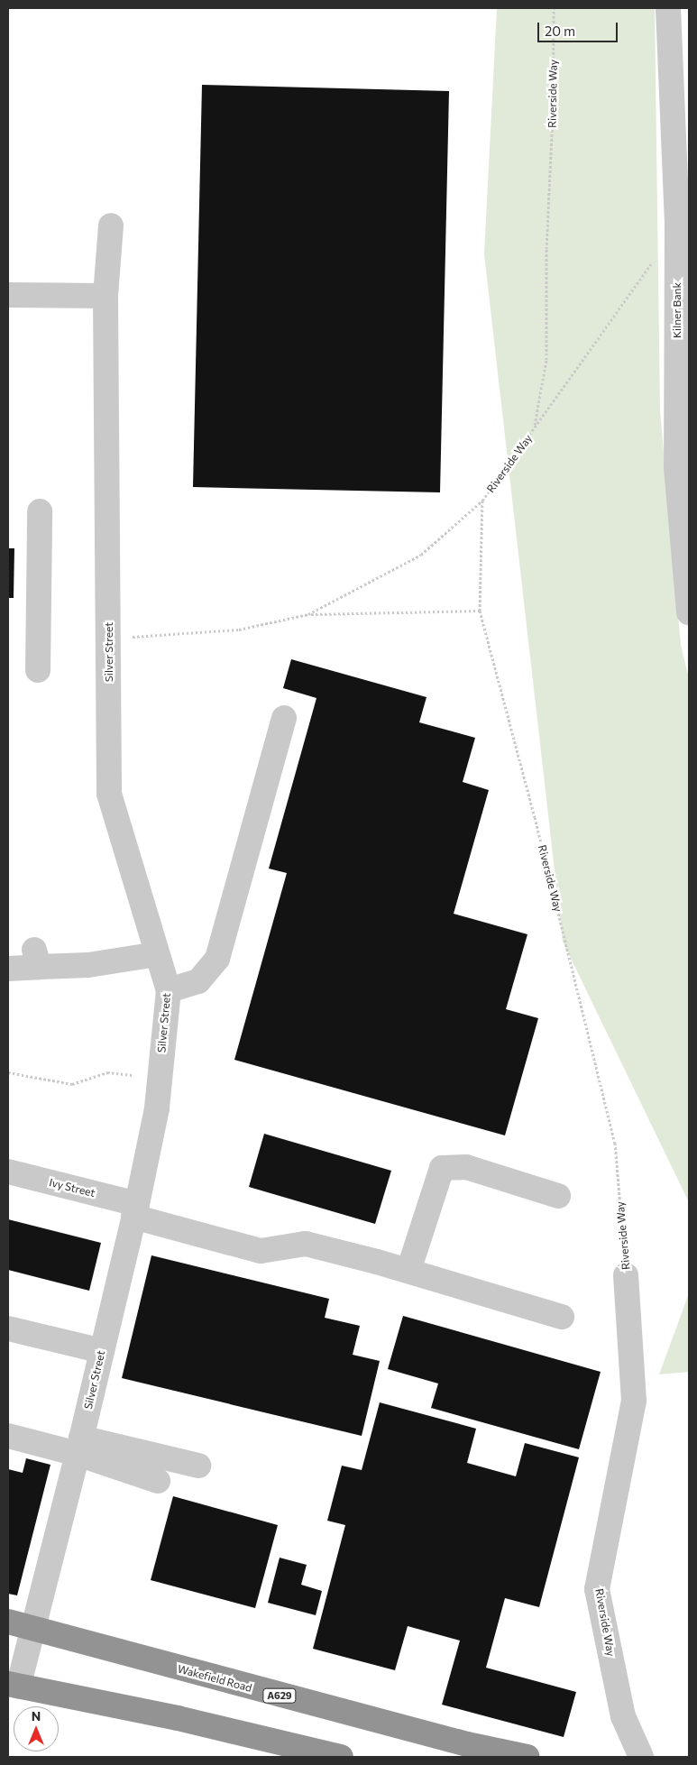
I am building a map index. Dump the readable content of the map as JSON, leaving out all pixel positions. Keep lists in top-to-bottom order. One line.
{"streets":{"highway":["Wakefield Road","A629"],"street":["Riverside Way","Kilner Bank","Silver Street","Ivy Street"]},"crossings":[["Silver Street","Ivy Street"],["Silver Street","Wakefield Road"]],"scale_bar":"20 m","north":"top"}
